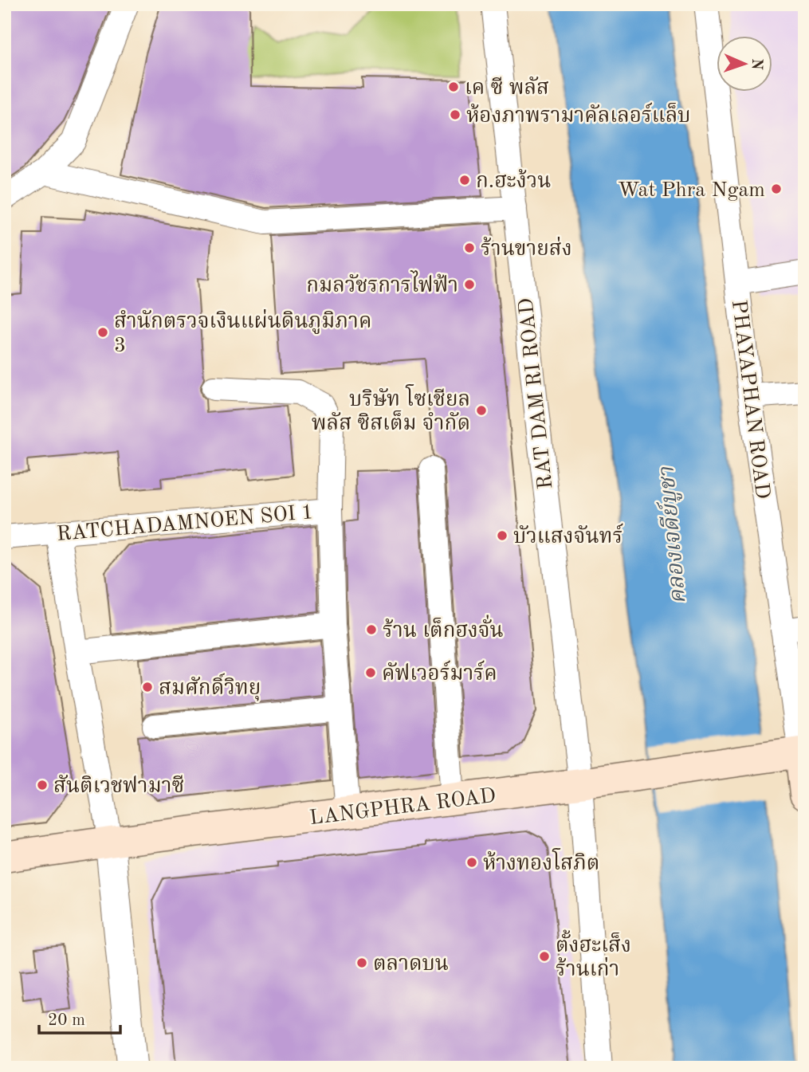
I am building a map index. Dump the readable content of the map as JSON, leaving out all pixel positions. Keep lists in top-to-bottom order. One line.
{"streets":{"main road":["PHAYAPHAN ROAD","LANGPHRA ROAD"],"street":["RAT DAM RI ROAD","RATCHADAMNOEN SOI 1"]},"crossings":[["RAT DAM RI ROAD","LANGPHRA ROAD"],["PHAYAPHAN ROAD","LANGPHRA ROAD"],["RATCHADAMNOEN SOI 1","LANGPHRA ROAD"]],"water":["คลองเจดีย์บูชา"],"places":["เค ซี พลัส","ห้องภาพรามาคัลเลอร์แล็บ","ก.ฮะง้วน","Wat Phra Ngam","ร้านขายส่ง","กมลวัชรการไฟฟ้า","สำนักตรวจเงินแผ่นดินภูมิภาค 3","บริษัท โซเชียล พลัส ซิสเต็ม จำกัด","บัวแสงจันทร์","ร้าน เต็กฮงจั่น","คัฟเวอร์มาร์ค","สมศักดิ์วิทยุ","สันติเวชฟามาซี","ห้างทองโสภิต","ตั้งฮะเส็ง ร้านเก่า","ตลาดบน"],"scale_bar":"20 m","north":"right"}
